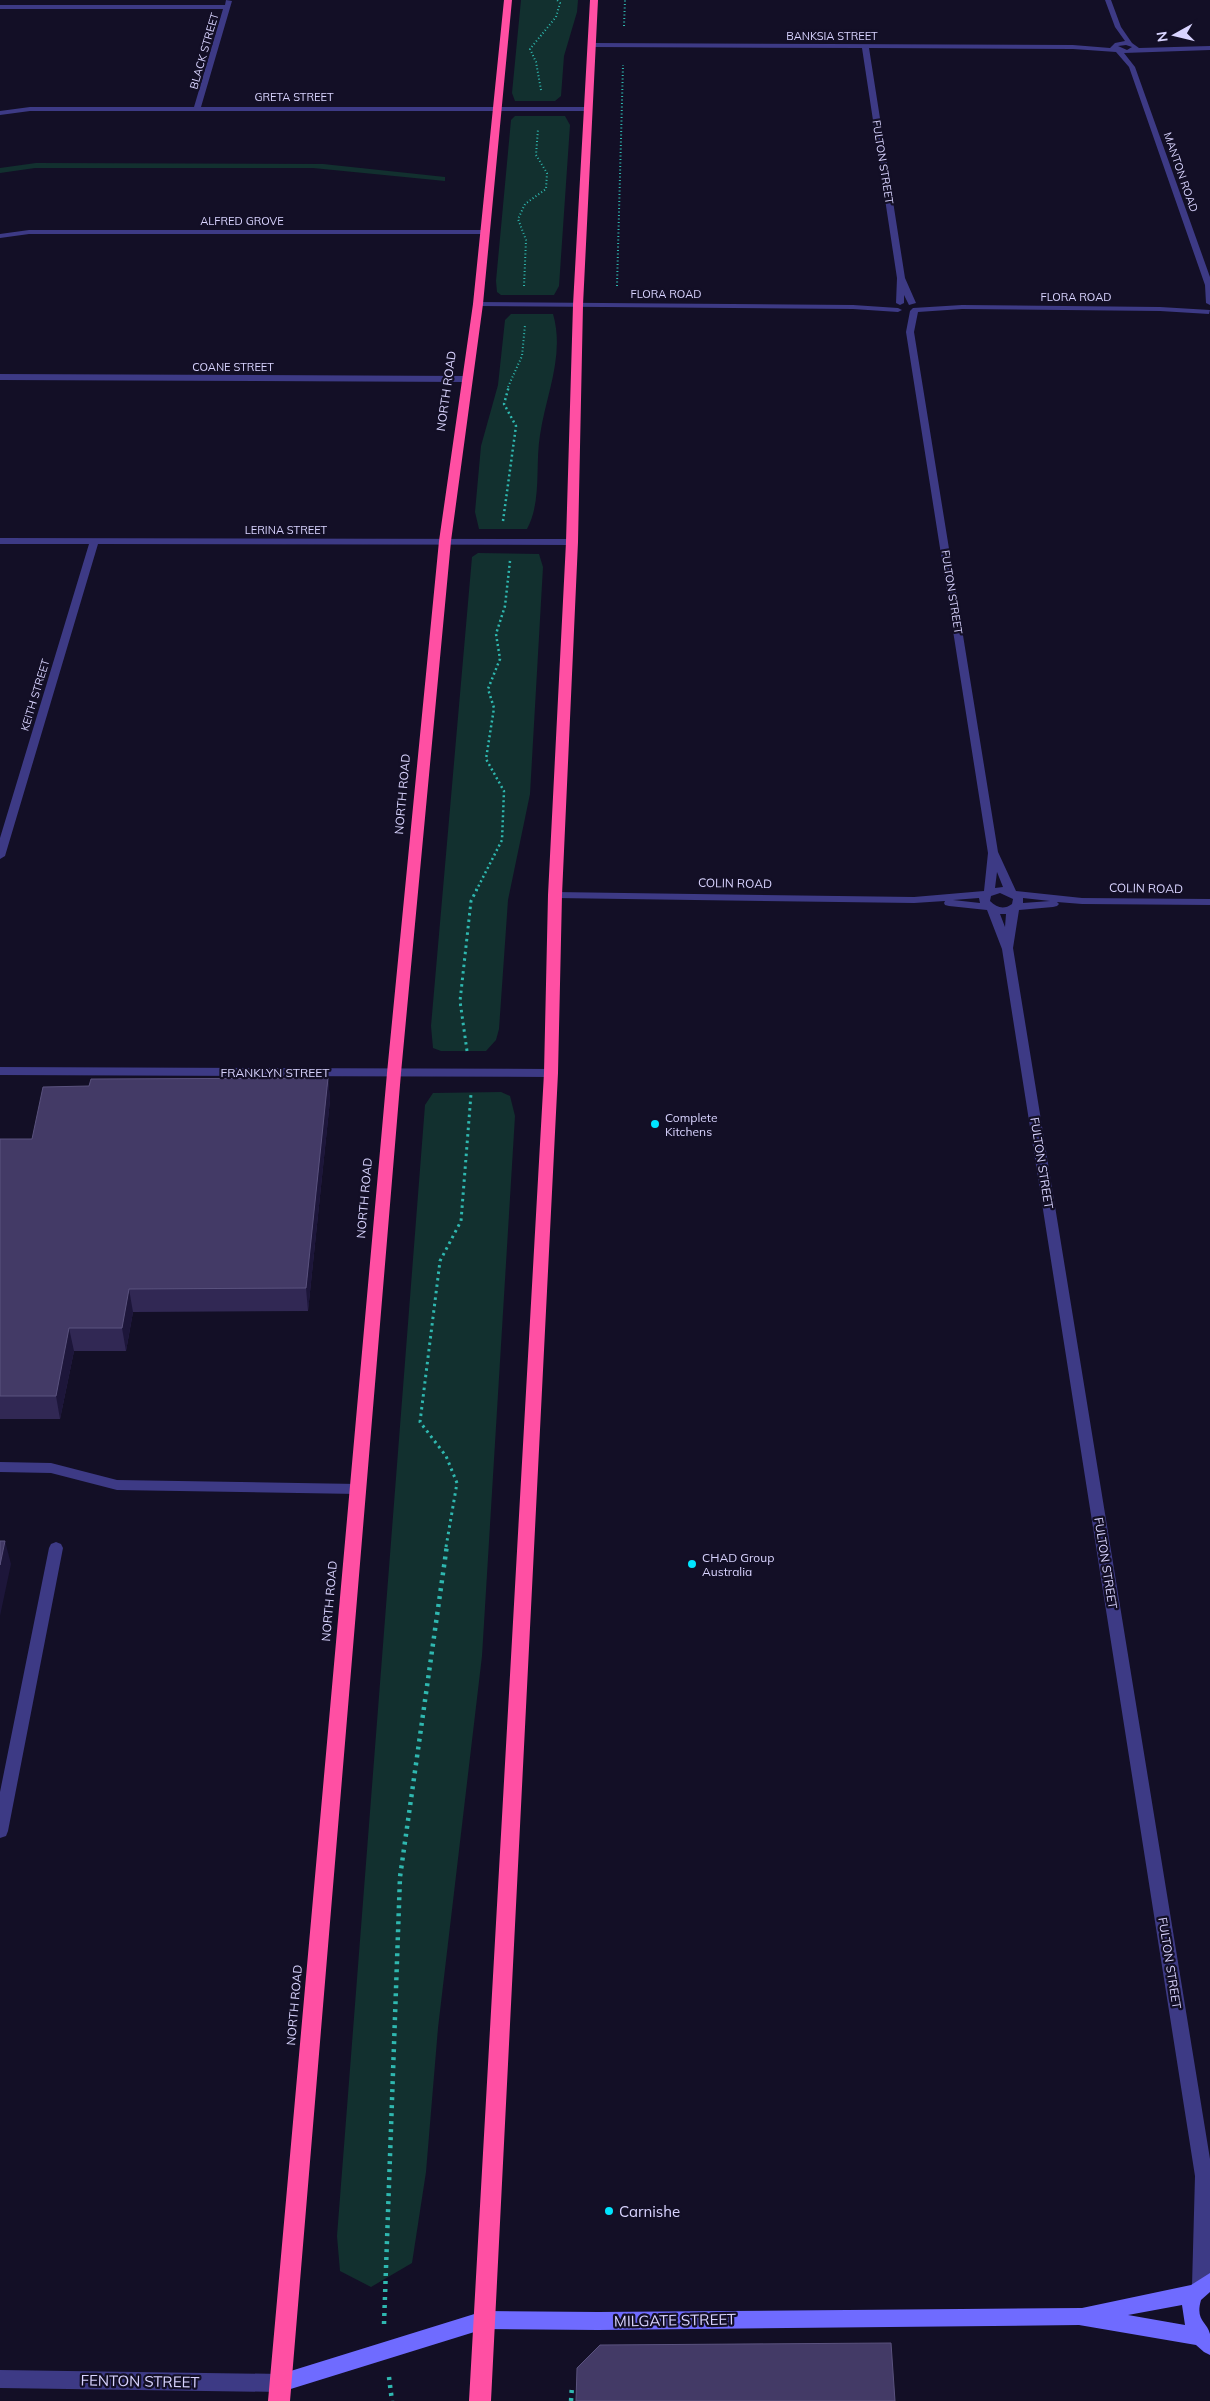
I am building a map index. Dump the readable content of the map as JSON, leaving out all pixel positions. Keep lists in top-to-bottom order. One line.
{"streets":{"highway":["NORTH ROAD"],"street":["BANKSIA STREET","BLACK STREET","GRETA STREET","FULTON STREET","MANTON ROAD","ALFRED GROVE","FLORA ROAD","COANE STREET","LERINA STREET","KEITH STREET","COLIN ROAD","FRANKLYN STREET","MILGATE STREET","FENTON STREET"]},"crossings":[["BANKSIA STREET","FULTON STREET"],["BANKSIA STREET","MANTON ROAD"],["BLACK STREET","GRETA STREET"],["GRETA STREET","NORTH ROAD"],["FULTON STREET","FLORA ROAD"],["FULTON STREET","COLIN ROAD"],["FULTON STREET","MILGATE STREET"],["MANTON ROAD","FLORA ROAD"],["ALFRED GROVE","NORTH ROAD"],["FLORA ROAD","NORTH ROAD"],["COANE STREET","NORTH ROAD"],["NORTH ROAD","LERINA STREET"],["NORTH ROAD","FRANKLYN STREET"],["NORTH ROAD","MILGATE STREET"],["NORTH ROAD","FENTON STREET"],["LERINA STREET","KEITH STREET"],["MILGATE STREET","FENTON STREET"]],"places":["Complete Kitchens","CHAD Group Australia","Carnishe"],"north":"left"}
